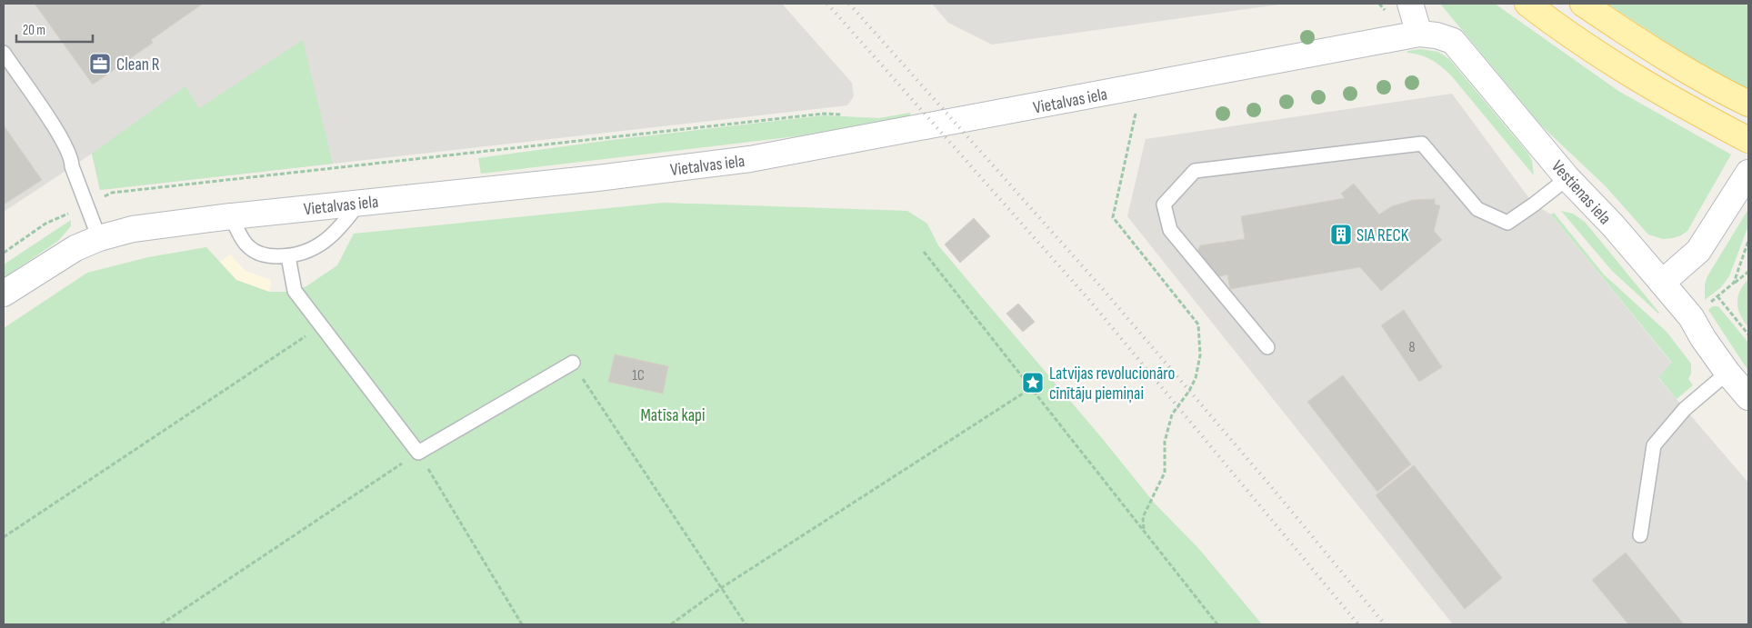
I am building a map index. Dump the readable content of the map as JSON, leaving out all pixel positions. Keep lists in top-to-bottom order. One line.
{"streets":{"street":["Vietalvas iela","Vestienas iela"]},"crossings":[["Vietalvas iela","Vestienas iela"]],"parks":["Matīsa kapi"],"places":{"office":["Clean R"],"building":["SIA RECK"],"place":["Latvijas revolucionāro cīnītāju piemiņai"]},"house_numbers":["8","1C"],"scale_bar":"20 m"}
